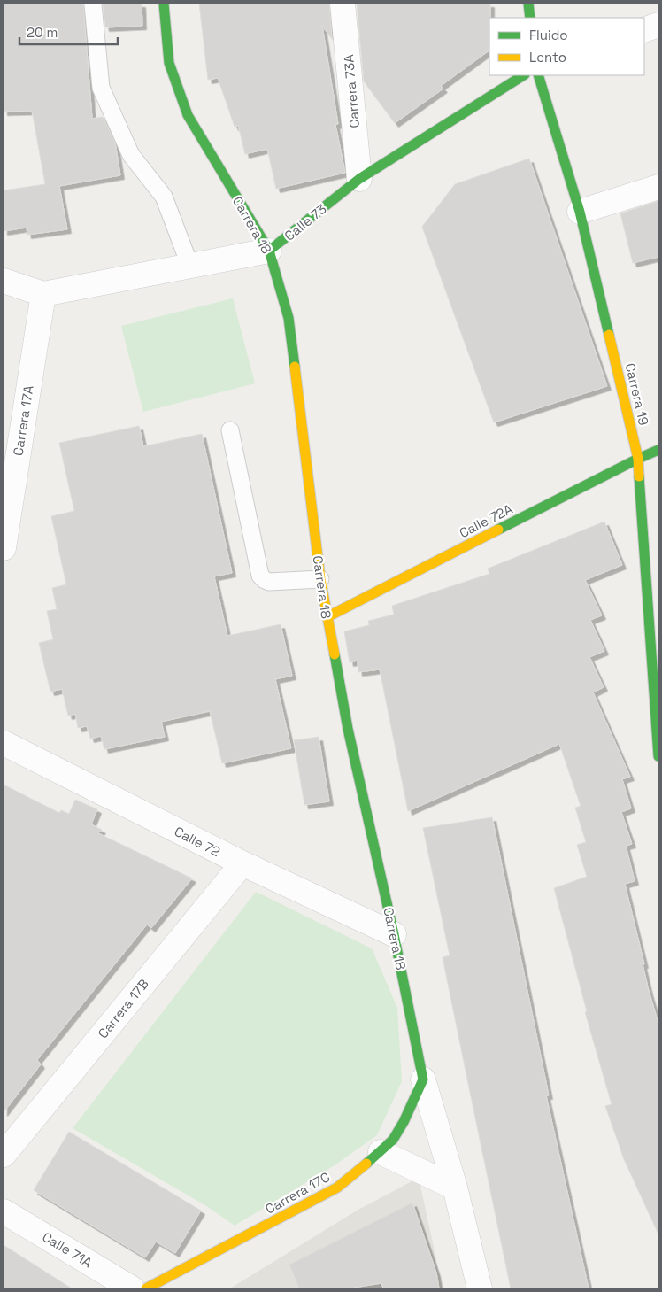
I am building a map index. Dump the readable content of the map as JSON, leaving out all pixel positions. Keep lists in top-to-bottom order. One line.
{"streets":{"street":["Carrera 73A","Calle 73","Carrera 18","Carrera 19","Carrera 17A","Calle 72A","Calle 72","Carrera 17B","Carrera 17C","Calle 71A"]},"crossings":[["Carrera 73A","Calle 73"],["Calle 73","Carrera 18"],["Calle 73","Carrera 17A"],["Carrera 18","Calle 72A"],["Carrera 18","Calle 72"],["Carrera 18","Carrera 17C"],["Carrera 19","Calle 72A"],["Calle 72","Carrera 17B"]],"legend":["Fluido","Lento"],"scale_bar":"20 m"}
